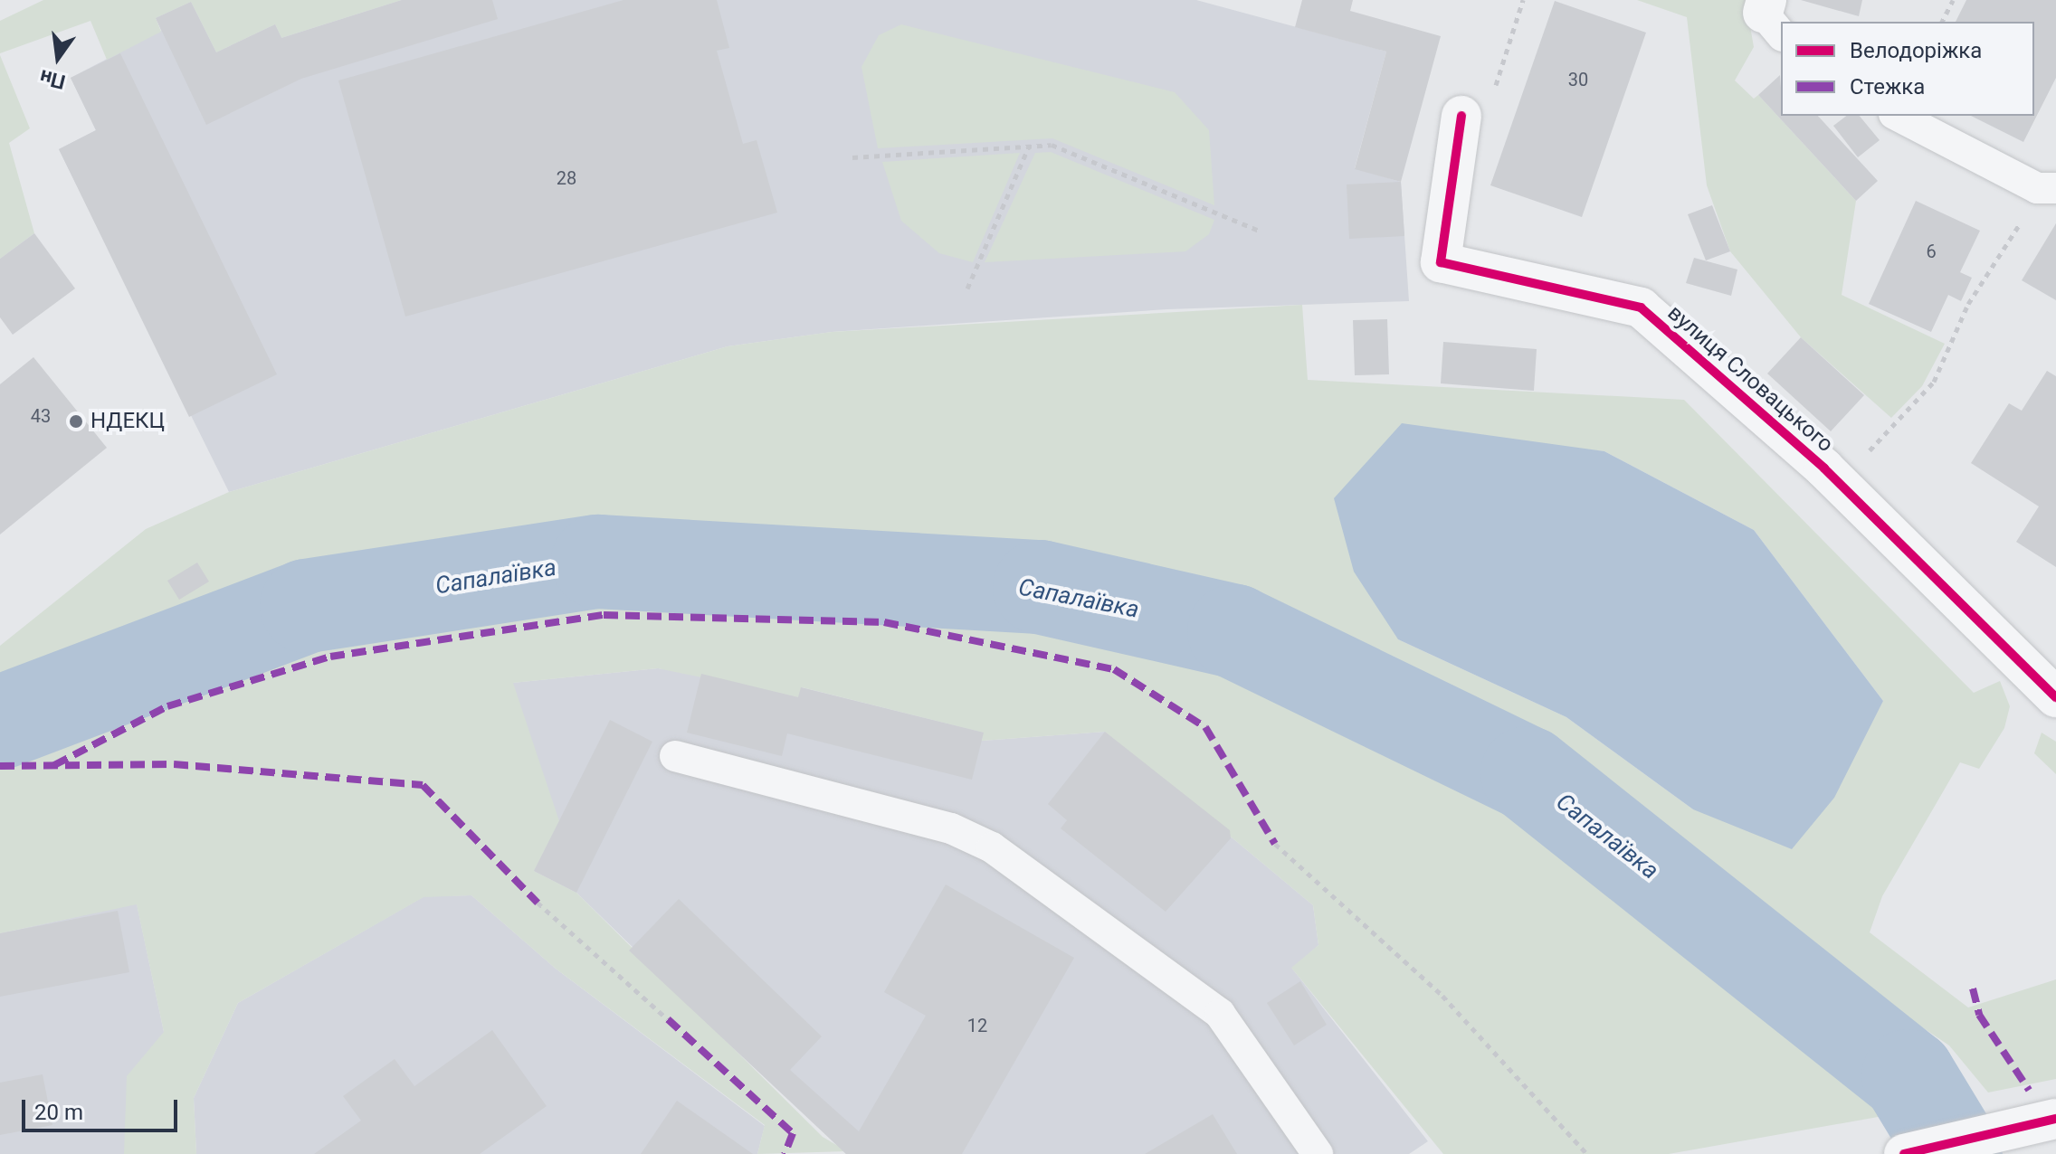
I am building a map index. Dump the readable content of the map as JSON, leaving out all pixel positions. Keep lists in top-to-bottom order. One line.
{"streets":{"street":["вулиця Словацького"]},"water":["Сапалаївка"],"places":["НДЕКЦ"],"house_numbers":["30","28","6","43","12"],"legend":["Велодоріжка","Стежка"],"scale_bar":"20 m","north":"bottom"}
